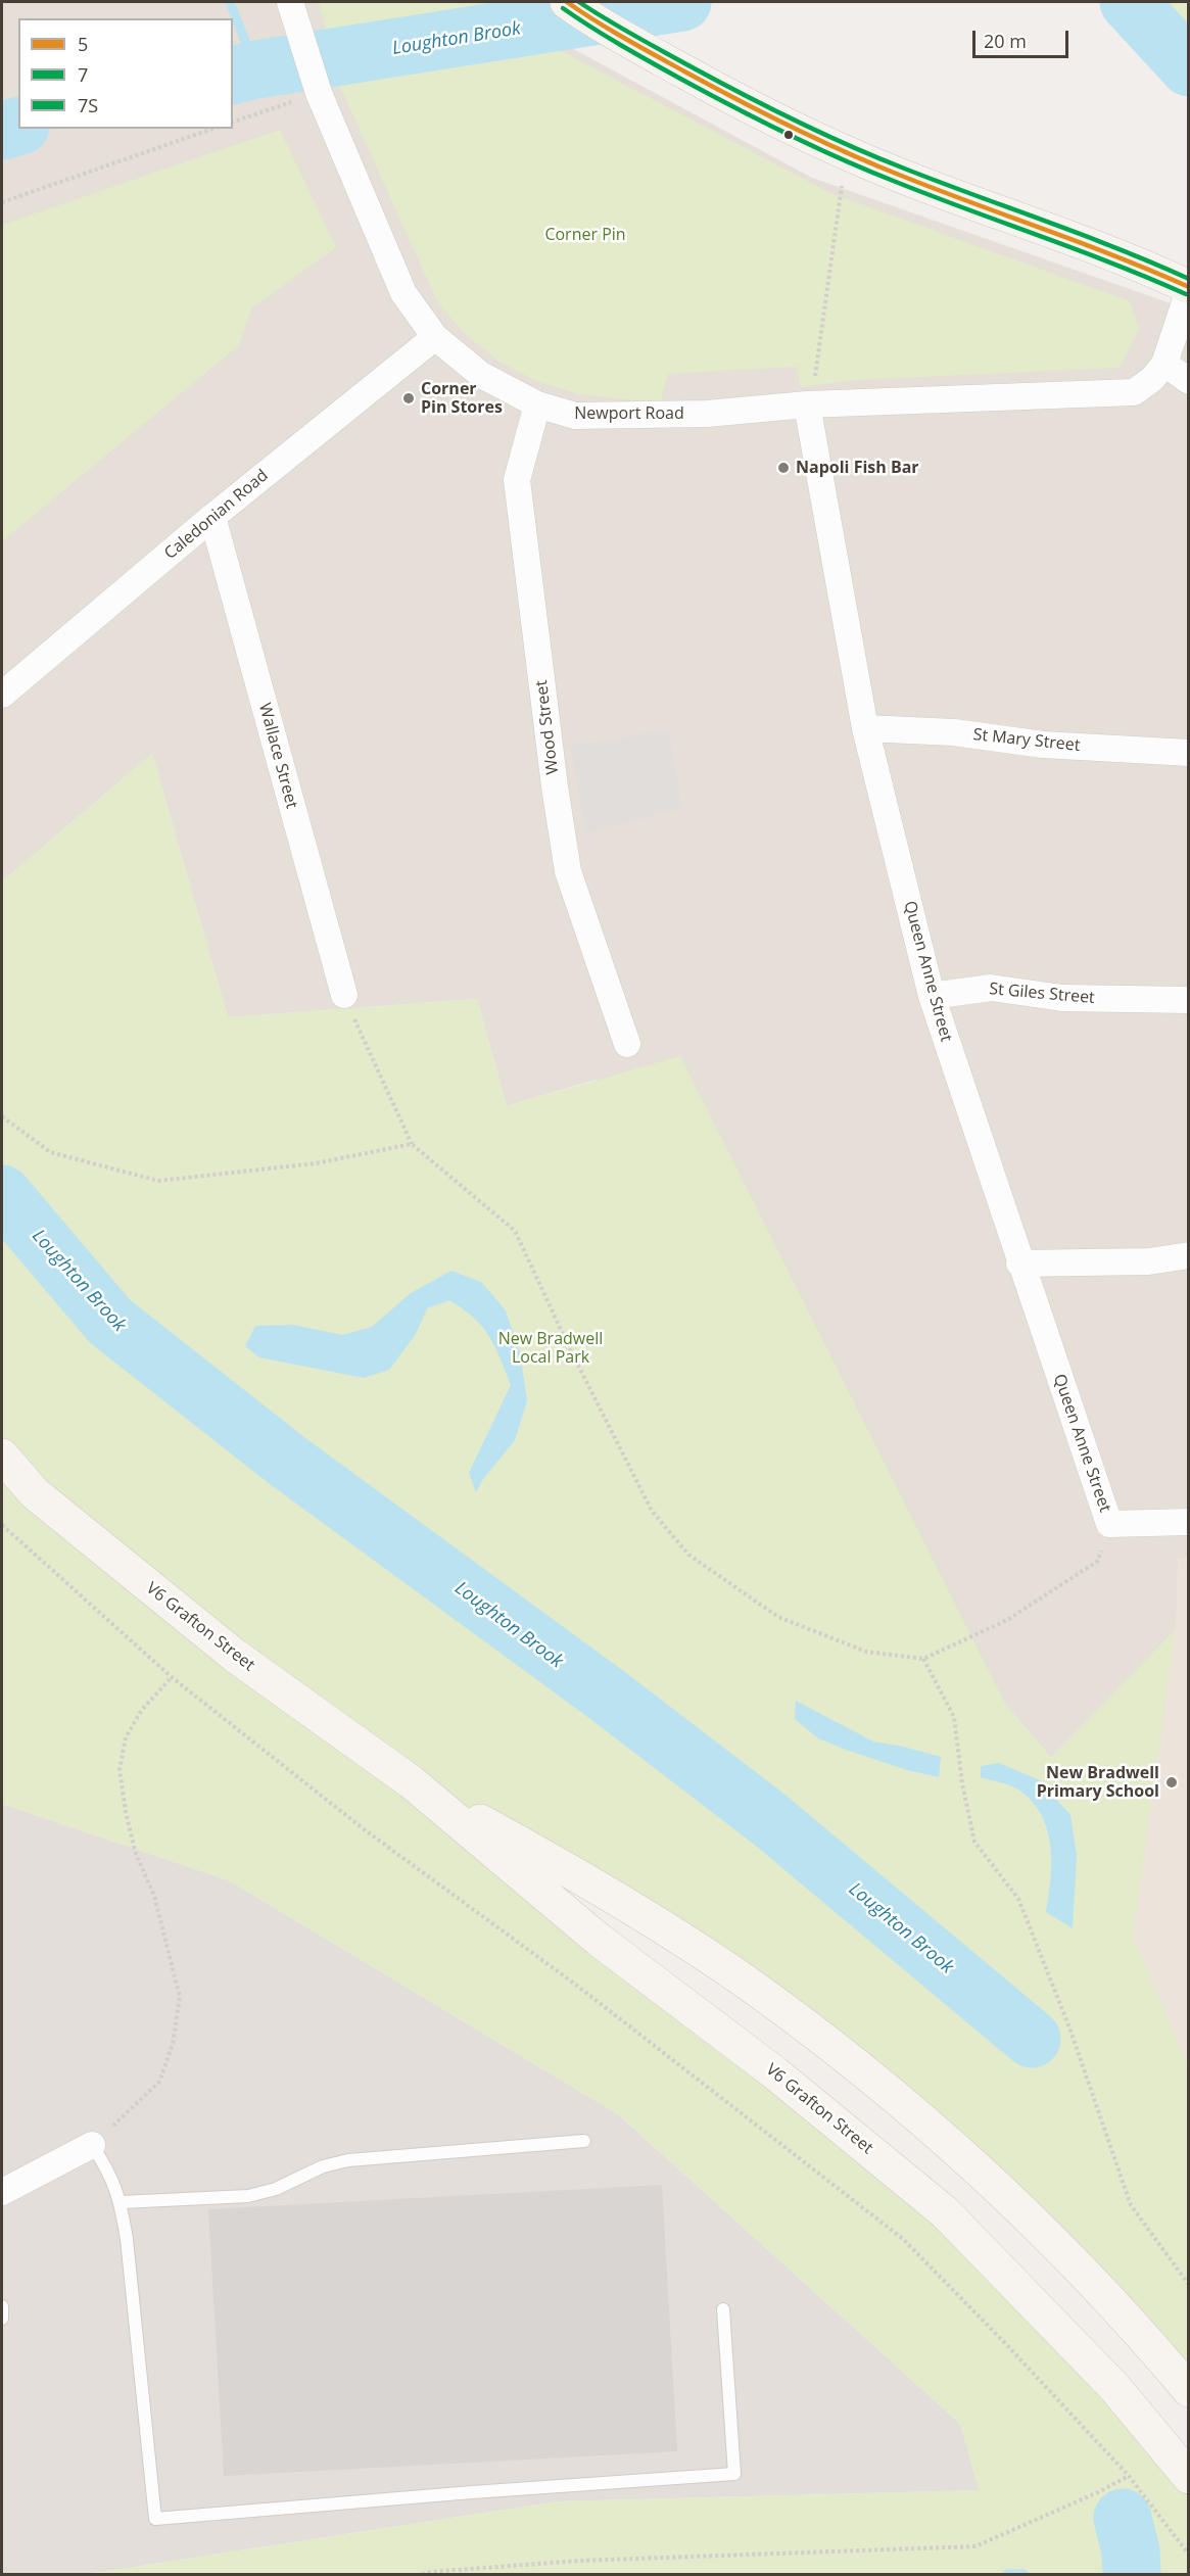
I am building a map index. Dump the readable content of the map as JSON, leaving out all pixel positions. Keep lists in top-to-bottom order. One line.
{"streets":{"street":["Newport Road","Caledonian Road","Wood Street","St Mary Street","Wallace Street","Queen Anne Street","St Giles Street","V6 Grafton Street"]},"crossings":[["Newport Road","Caledonian Road"],["Newport Road","Wood Street"],["Newport Road","Queen Anne Street"],["Caledonian Road","Wallace Street"],["St Mary Street","Queen Anne Street"],["Queen Anne Street","St Giles Street"]],"water":["Loughton Brook"],"parks":["Corner Pin","New Bradwell Local Park"],"places":["Corner Pin Stores","Napoli Fish Bar","New Bradwell Primary School"],"lines":["transit line 5","transit line 7S","transit line 7"],"legend":["5","7","7S"],"scale_bar":"20 m"}
